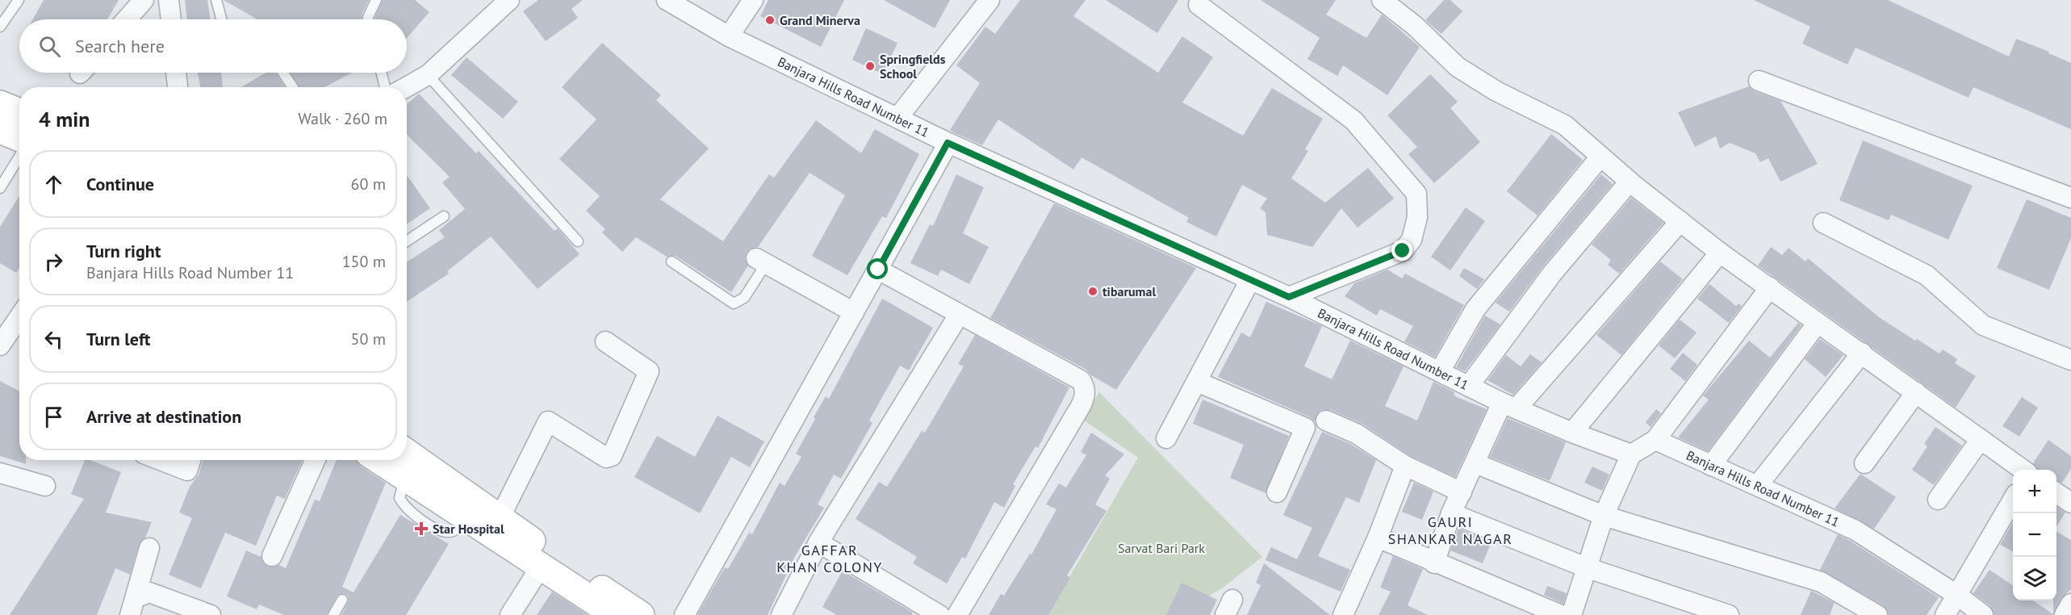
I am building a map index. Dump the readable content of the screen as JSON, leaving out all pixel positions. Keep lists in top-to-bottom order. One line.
{"streets":{"street":["Banjara Hills Road Number 11"]},"districts":["GAURI SHANKAR NAGAR","GAFFAR KHAN COLONY"],"parks":["Sarvat Bari Park"],"places":{"other":["Grand Minerva","Springfields School","tibarumal"],"health":["Star Hospital"]},"page":{"search":"Search here","heading":["4 min","Walk · 260 m"],"list":[["Continue","60 m"],["Turn right","Banjara Hills Road Number 11","150 m"],["Turn left","50 m"],"Arrive at destination"],"map_buttons":["+","−"]}}
